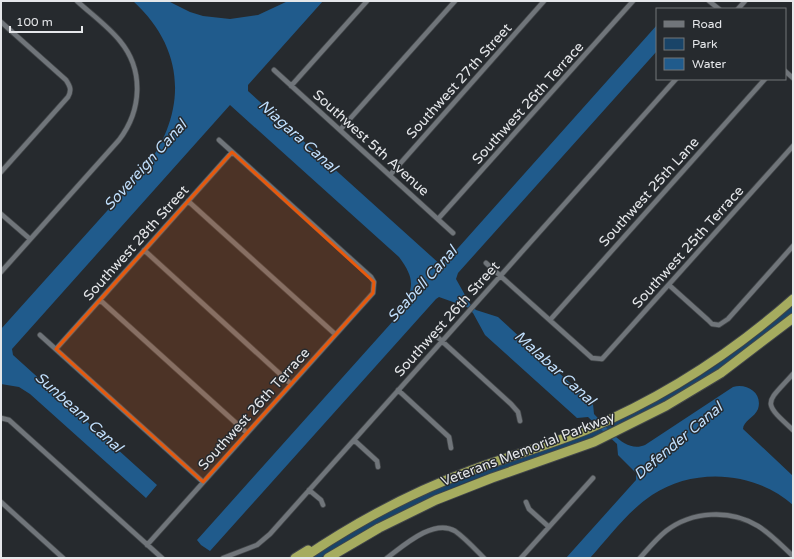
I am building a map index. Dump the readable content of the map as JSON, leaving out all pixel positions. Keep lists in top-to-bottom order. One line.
{"streets":{"highway":["Veterans Memorial Parkway"],"street":["Southwest 27th Street","Southwest 26th Terrace","Southwest 5th Avenue","Southwest 25th Lane","Southwest 28th Street","Southwest 25th Terrace","Southwest 26th Street"]},"crossings":[["Southwest 27th Street","Southwest 5th Avenue"],["Southwest 26th Terrace","Southwest 5th Avenue"],["Southwest 26th Terrace","Southwest 28th Street"],["Southwest 25th Lane","Southwest 25th Terrace"]],"water":["Niagara Canal","Sovereign Canal","Seabell Canal","Malabar Canal","Sunbeam Canal","Defender Canal"],"legend":["Road","Park","Water"],"scale_bar":"100 m"}
